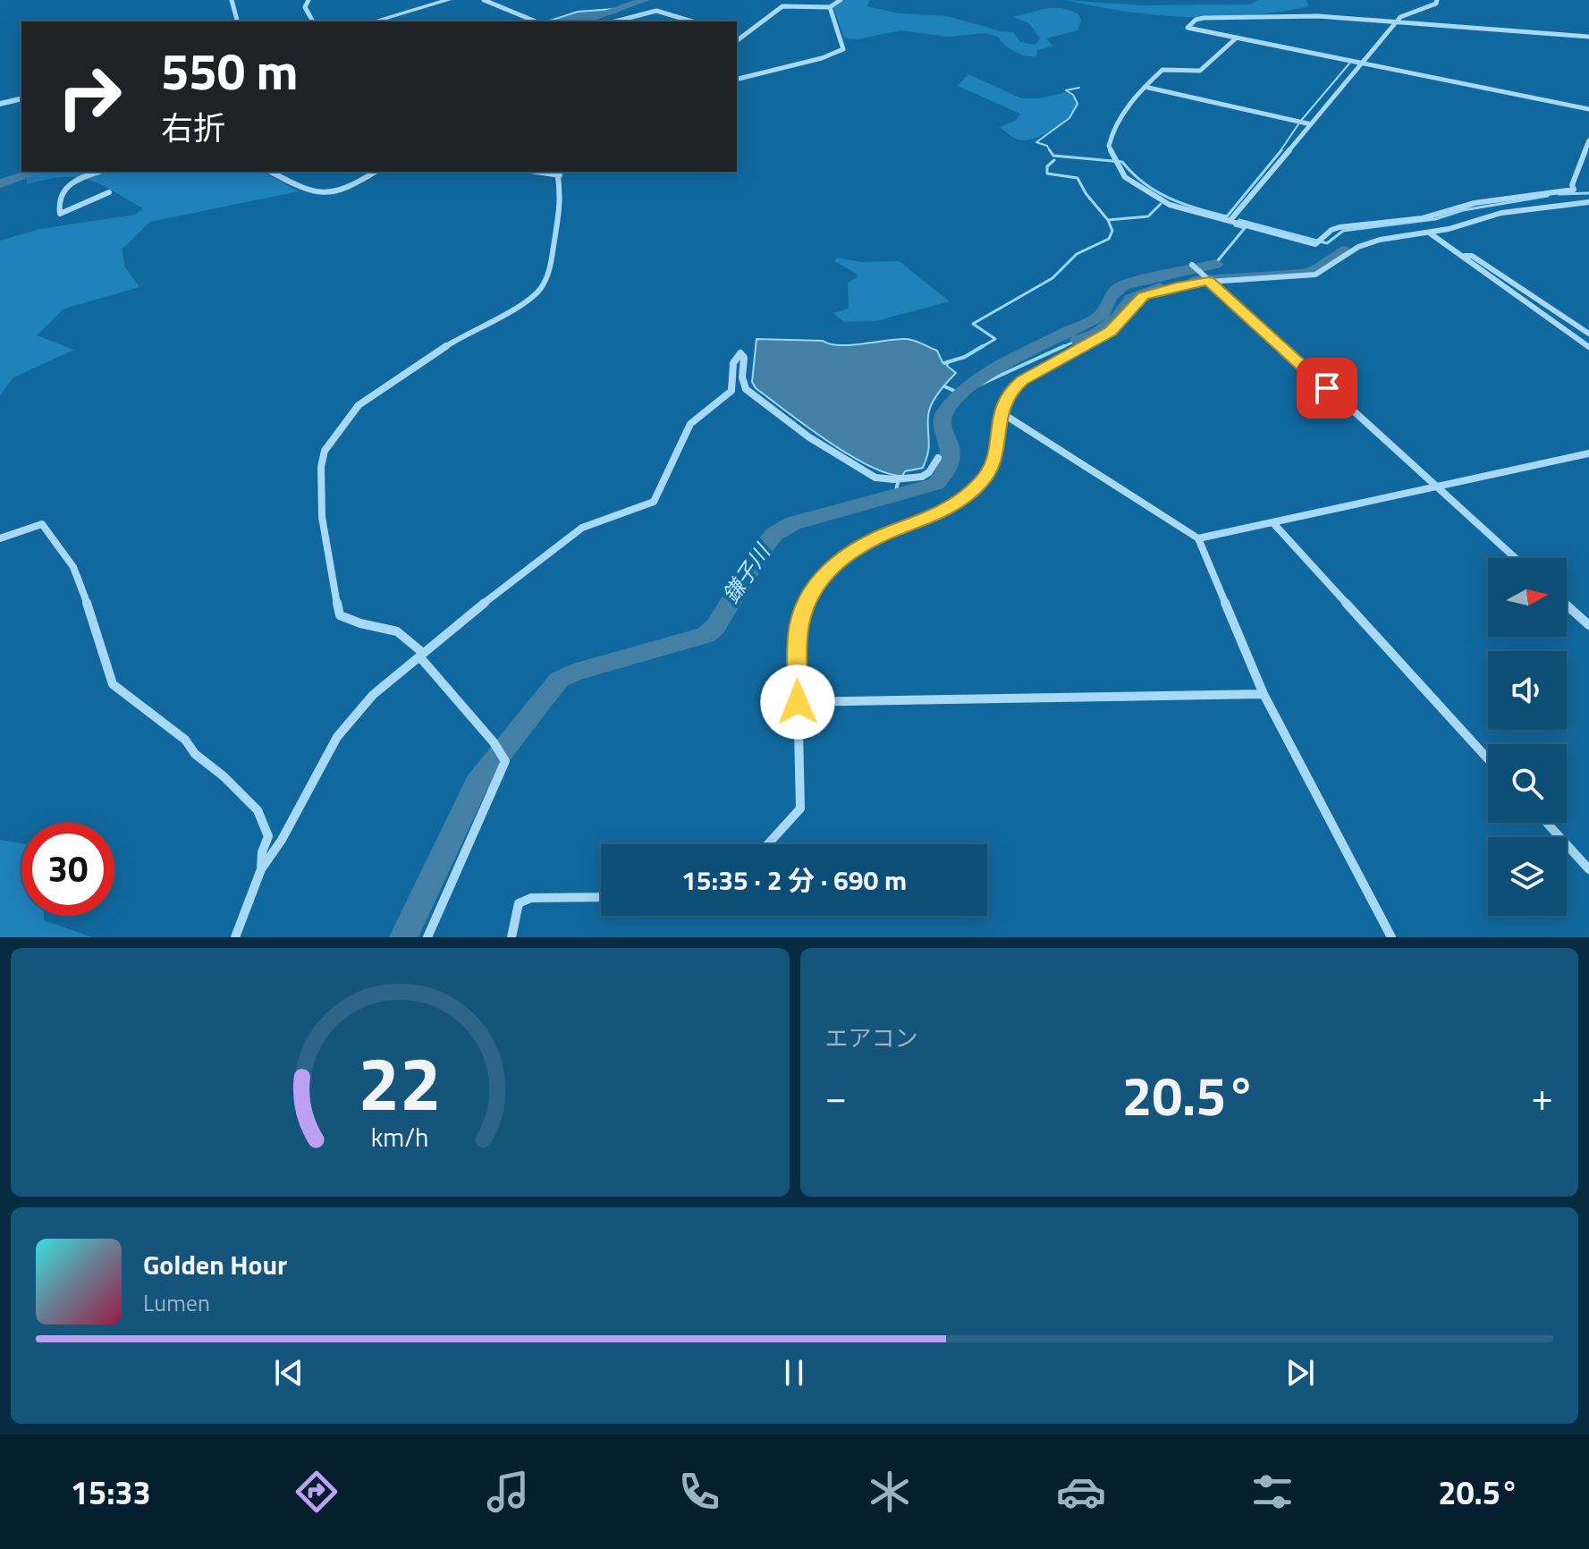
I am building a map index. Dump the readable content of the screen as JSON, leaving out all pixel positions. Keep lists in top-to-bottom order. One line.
{"water":["鎌子川"],"north":"right","page":{"turn":["550 m","右折"],"limit":"30","trip":"15:35 · 2 分 · 690 m","tile":"エアコン","heat":["−","20.5°","+"],"song":["Golden Hour","Lumen"],"tabs":["15:33","20.5°"],"gauge":["22","km/h"]}}
